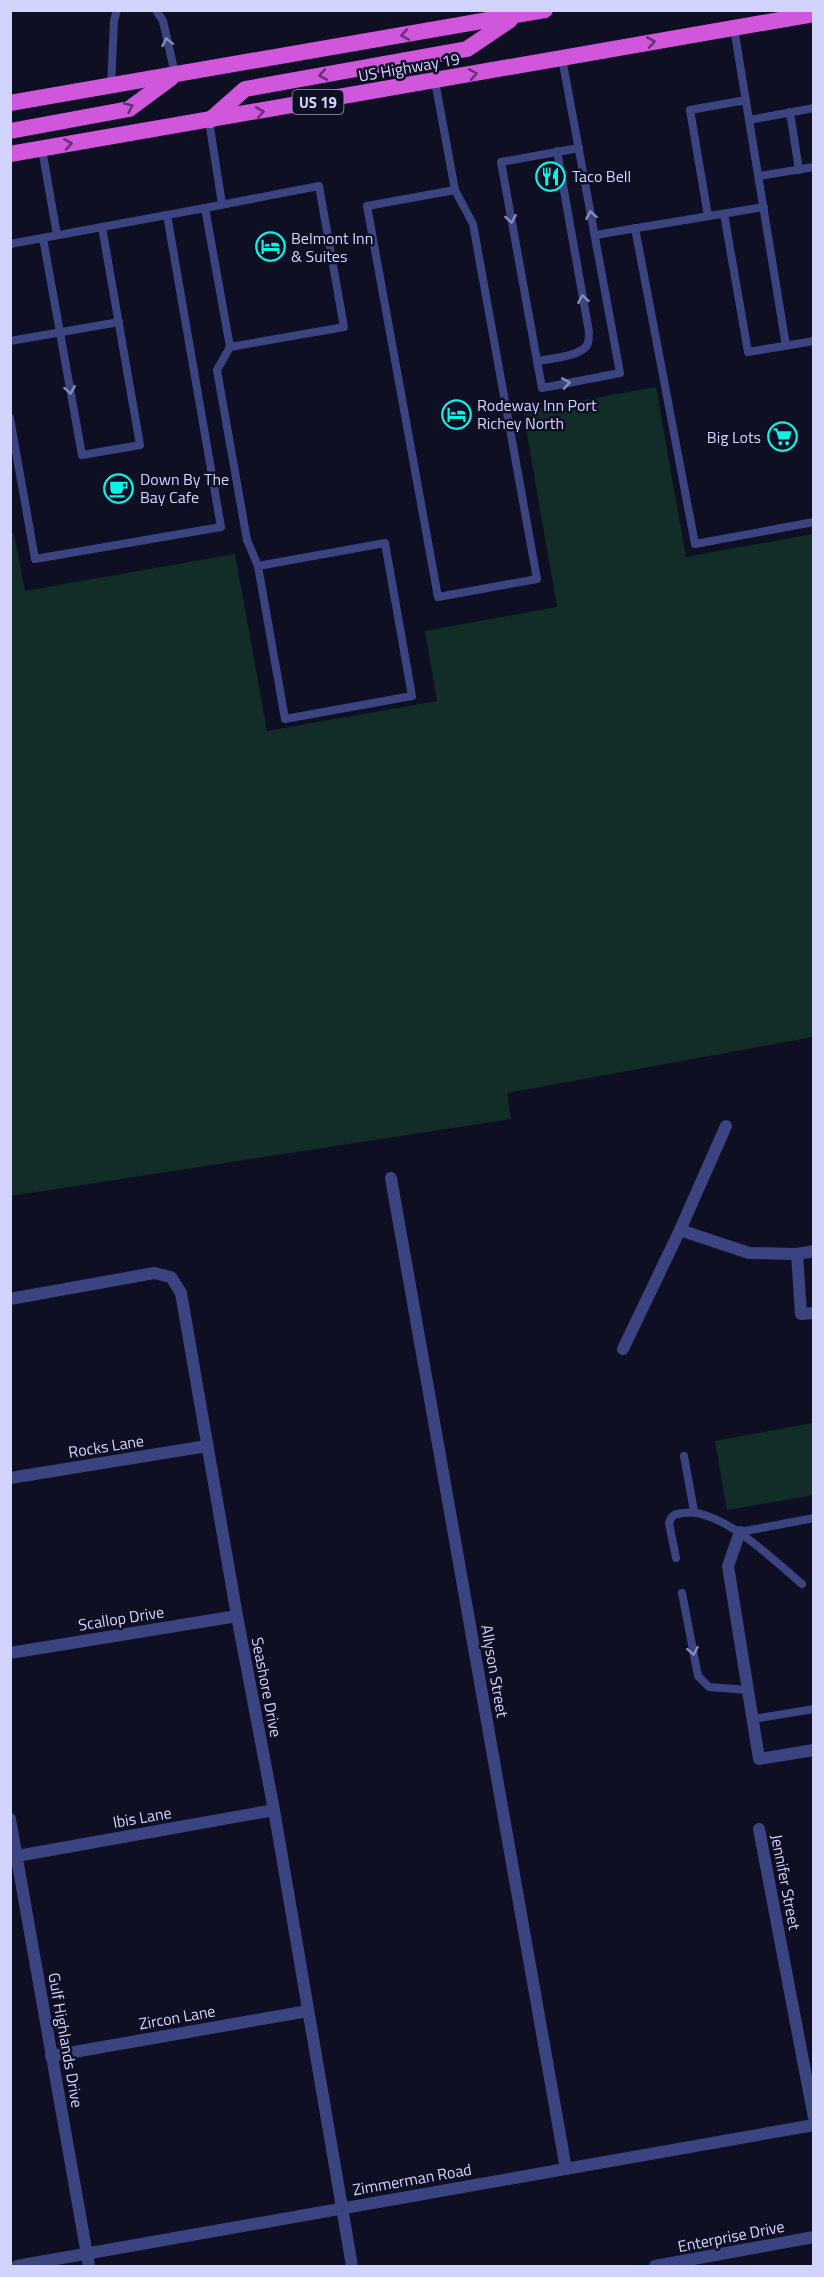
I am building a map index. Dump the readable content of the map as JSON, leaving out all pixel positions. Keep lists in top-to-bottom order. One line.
{"streets":{"highway":["US Highway 19","US 19"],"street":["Rocks Lane","Scallop Drive","Allyson Street","Seashore Drive","Ibis Lane","Jennifer Street","Zircon Lane","Gulf Highlands Drive","Zimmerman Road","Enterprise Drive"]},"crossings":[["Rocks Lane","Seashore Drive"],["Scallop Drive","Seashore Drive"],["Allyson Street","Zimmerman Road"],["Seashore Drive","Ibis Lane"],["Seashore Drive","Zircon Lane"],["Seashore Drive","Zimmerman Road"],["Ibis Lane","Gulf Highlands Drive"],["Zircon Lane","Gulf Highlands Drive"],["Gulf Highlands Drive","Zimmerman Road"]],"places":{"restaurant":["Taco Bell"],"hotel":["Belmont Inn & Suites","Rodeway Inn Port Richey North"],"supermarket":["Big Lots"],"cafe":["Down By The Bay Cafe"]}}
